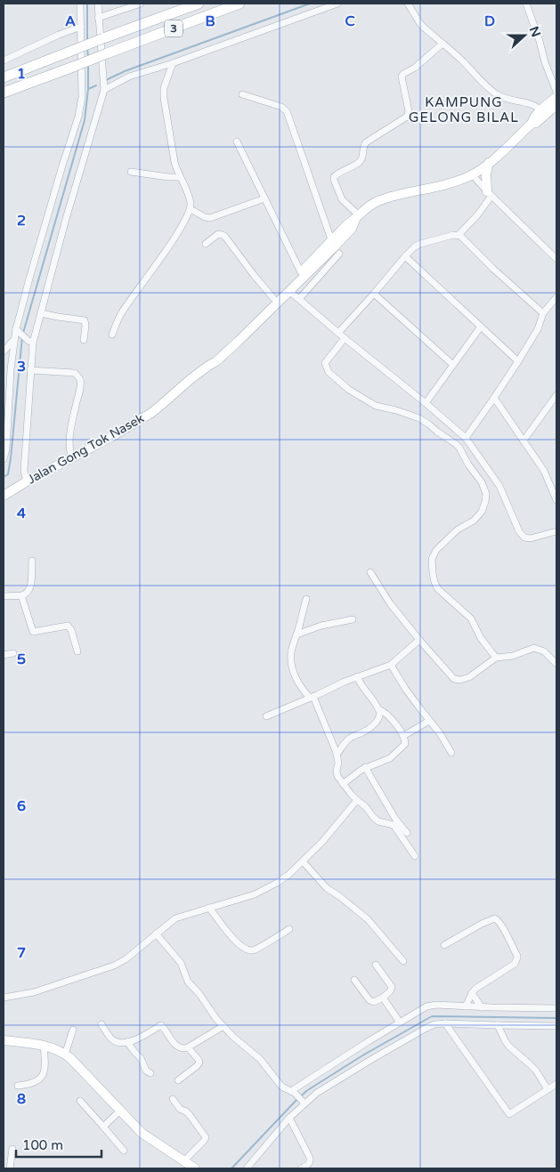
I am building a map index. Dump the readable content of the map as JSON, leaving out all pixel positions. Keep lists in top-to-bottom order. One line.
{"streets":{"main road":["3","Jalan Gong Tok Nasek"]},"districts":["KAMPUNG GELONG BILAL"],"scale_bar":"100 m","north":"right","grid":{"columns":["A","B","C","D"],"rows":["1","2","3","4","5","6","7","8"]}}
